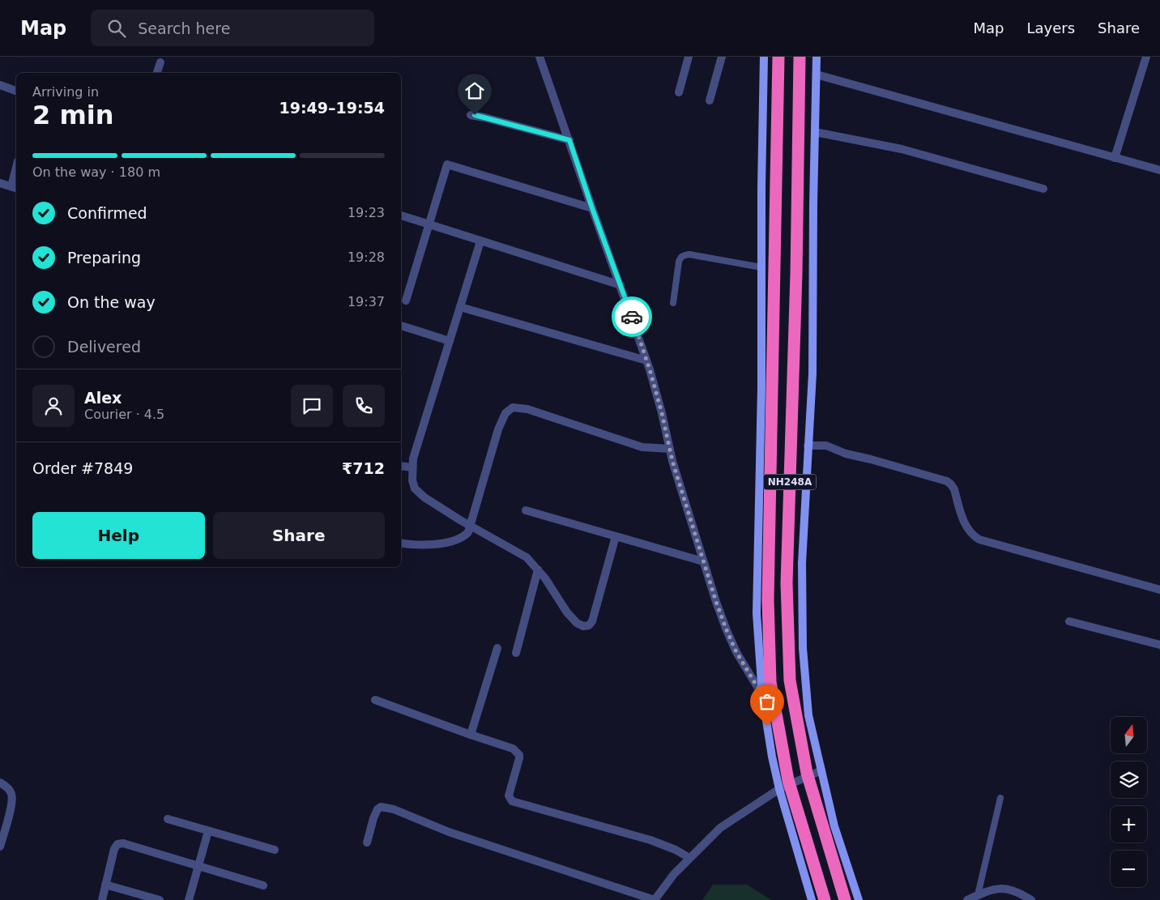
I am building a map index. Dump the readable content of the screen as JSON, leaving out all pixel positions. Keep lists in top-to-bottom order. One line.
{"streets":{"highway":["NH248A"]},"north":"top","page":{"header":"Map","search":"Search here","nav":["Map","Layers","Share"],"heading":["2 min","Arriving in","19:49–19:54"],"panel":["Alex","Courier · 4.5","Order #7849","₹712"],"bar":"On the way · 180 m","list":[["Confirmed","19:23"],["Preparing","19:28"],["On the way","19:37"],"Delivered"],"buttons":["Help","Share"],"map_buttons":["+","−"]}}
